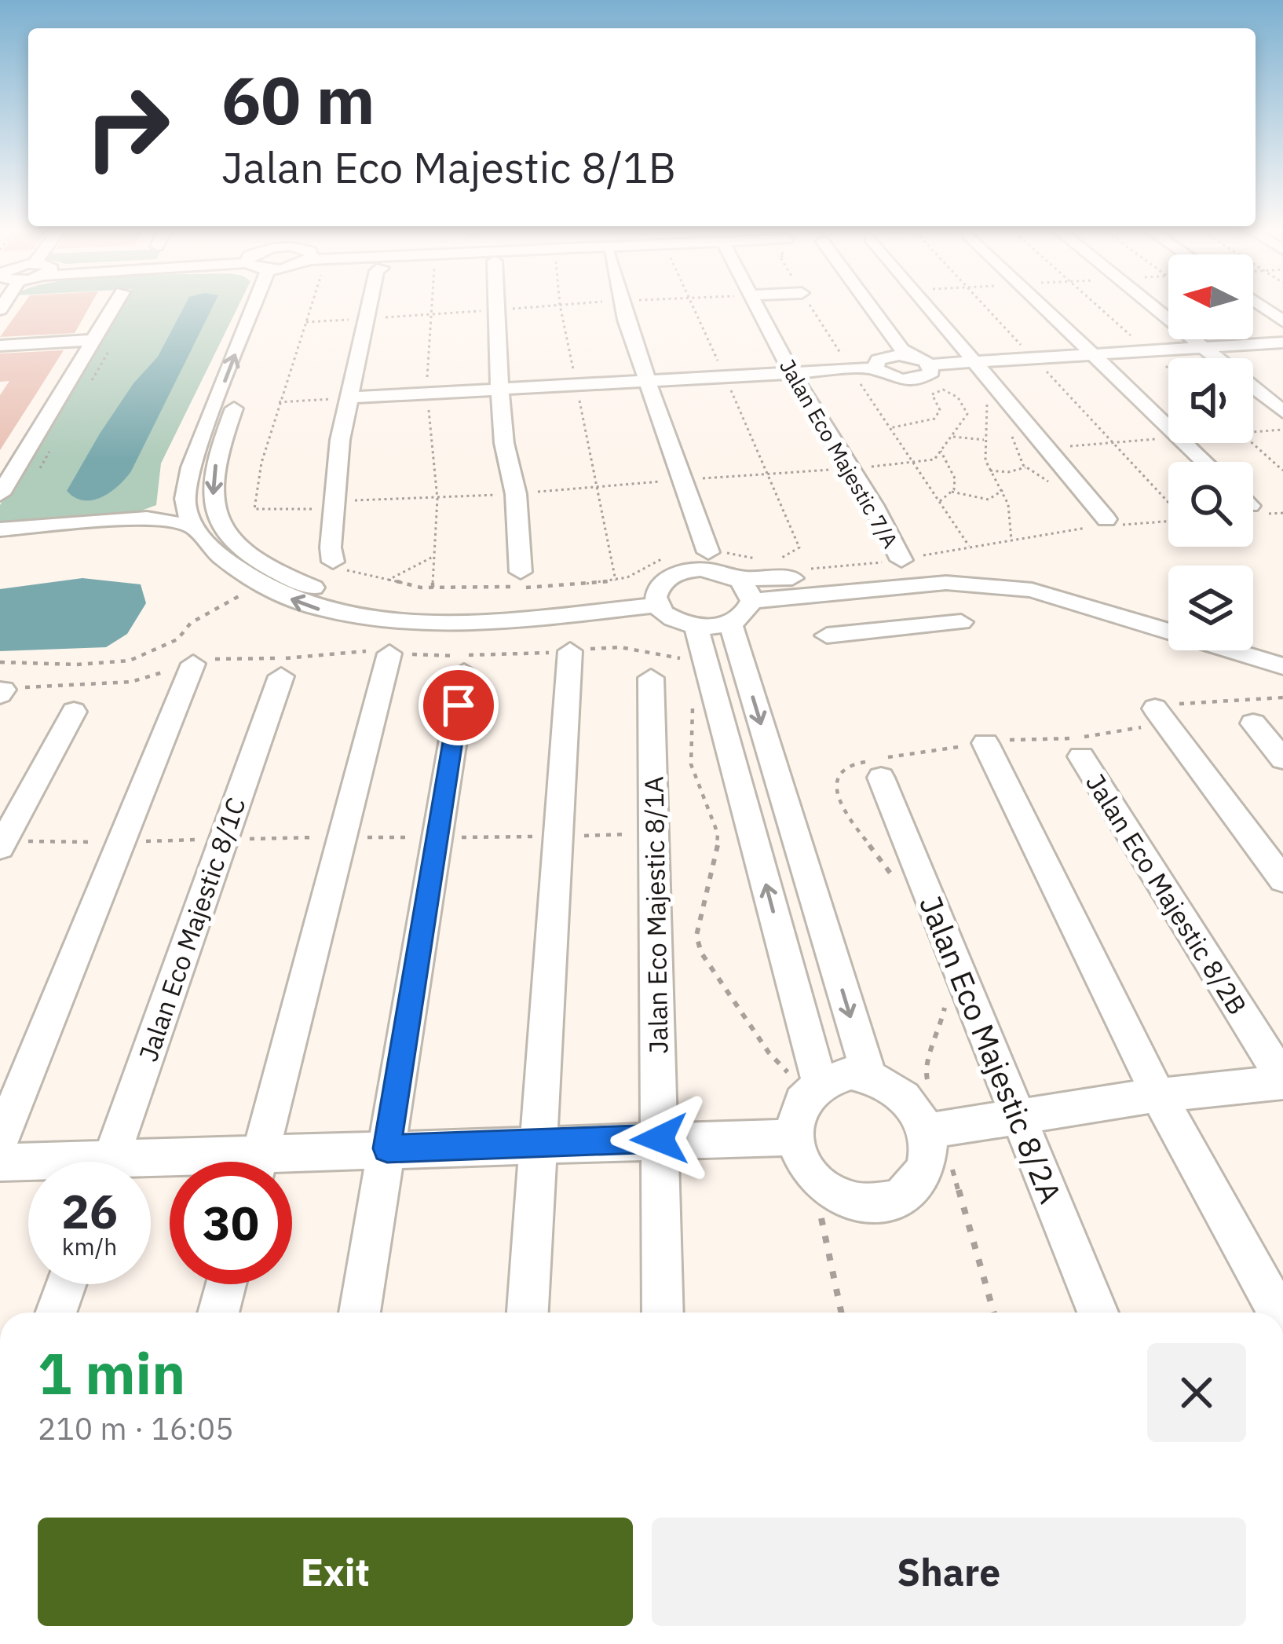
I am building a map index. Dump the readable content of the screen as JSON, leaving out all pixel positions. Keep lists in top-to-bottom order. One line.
{"streets":{"street":["Jalan Eco Majestic 7/A","Jalan Eco Majestic 8/2B","Jalan Eco Majestic 8/1A","Jalan Eco Majestic 8/1C","Jalan Eco Majestic 8/2A"]},"north":"left","page":{"turn":["60 m","Jalan Eco Majestic 8/1B"],"speed":"26 km/h","limit":"30","heading":["1 min","210 m · 16:05"],"buttons":["Exit","Share"]}}
